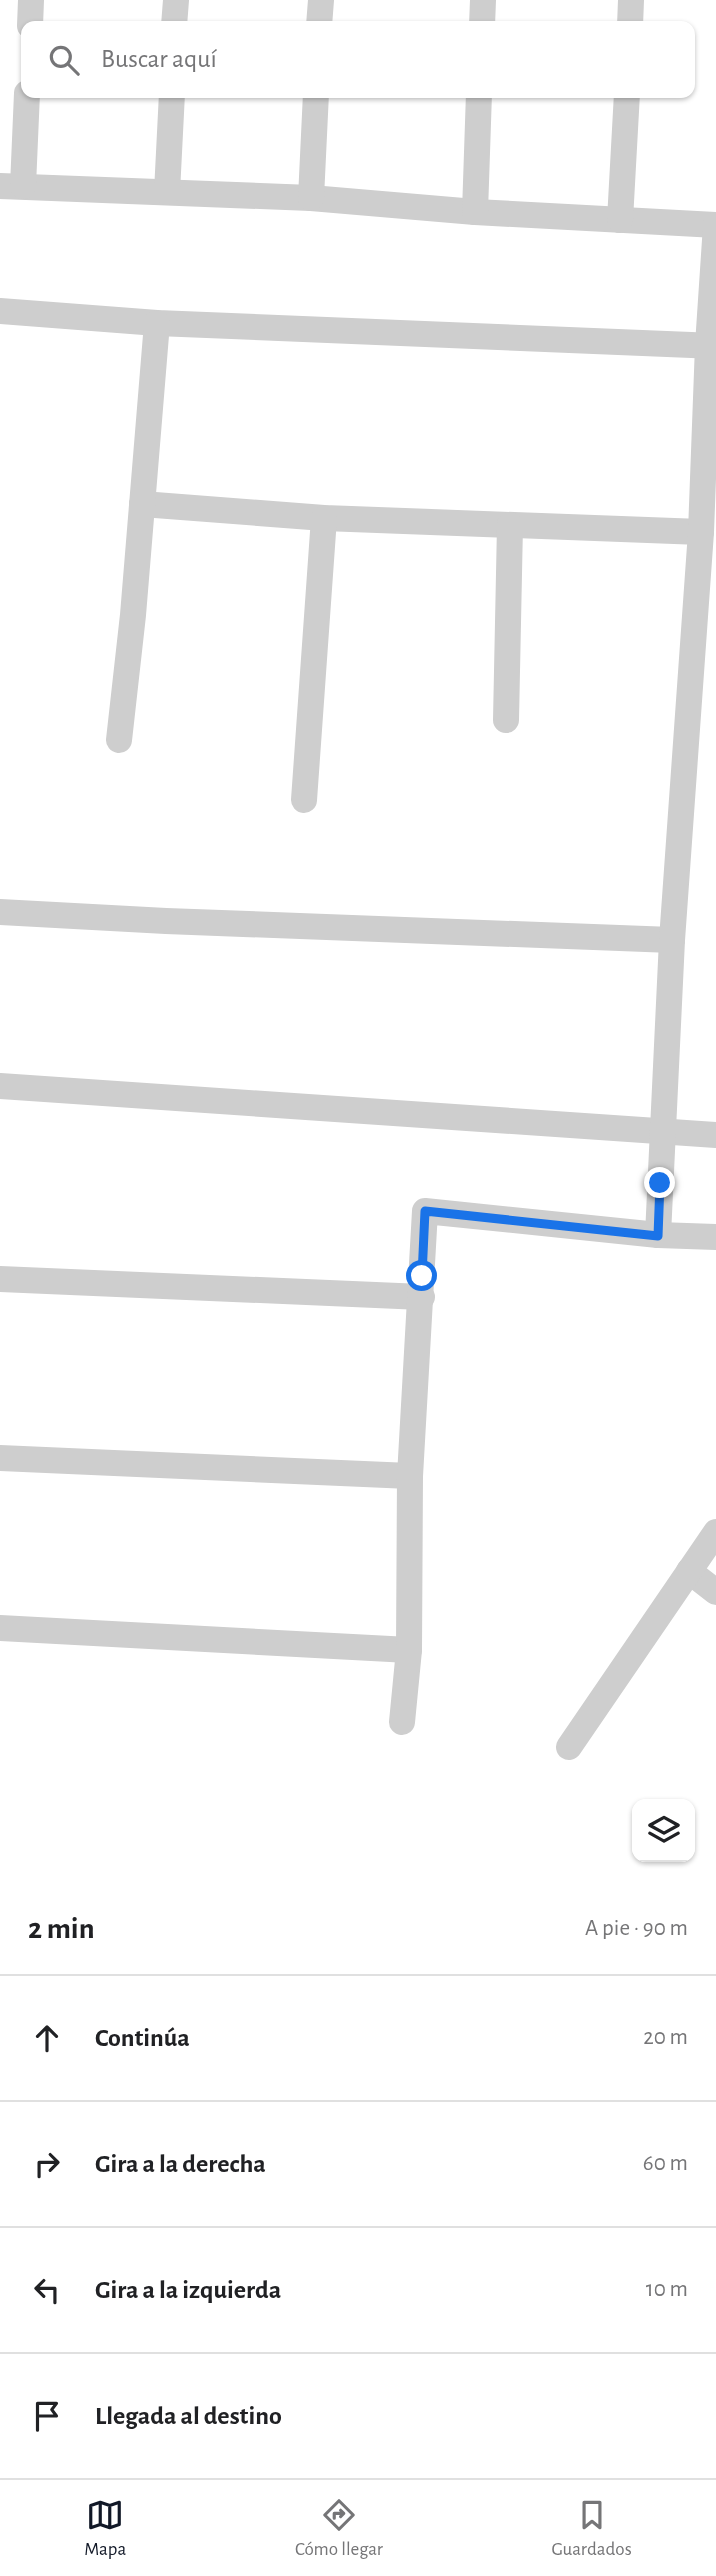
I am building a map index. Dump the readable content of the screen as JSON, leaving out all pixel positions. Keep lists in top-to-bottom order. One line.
{"page":{"search":"Buscar aquí","heading":["2 min","A pie · 90 m"],"list":[["Continúa","20 m"],["Gira a la derecha","60 m"],["Gira a la izquierda","10 m"],"Llegada al destino"],"nav":["Mapa","Cómo llegar","Guardados"]}}
